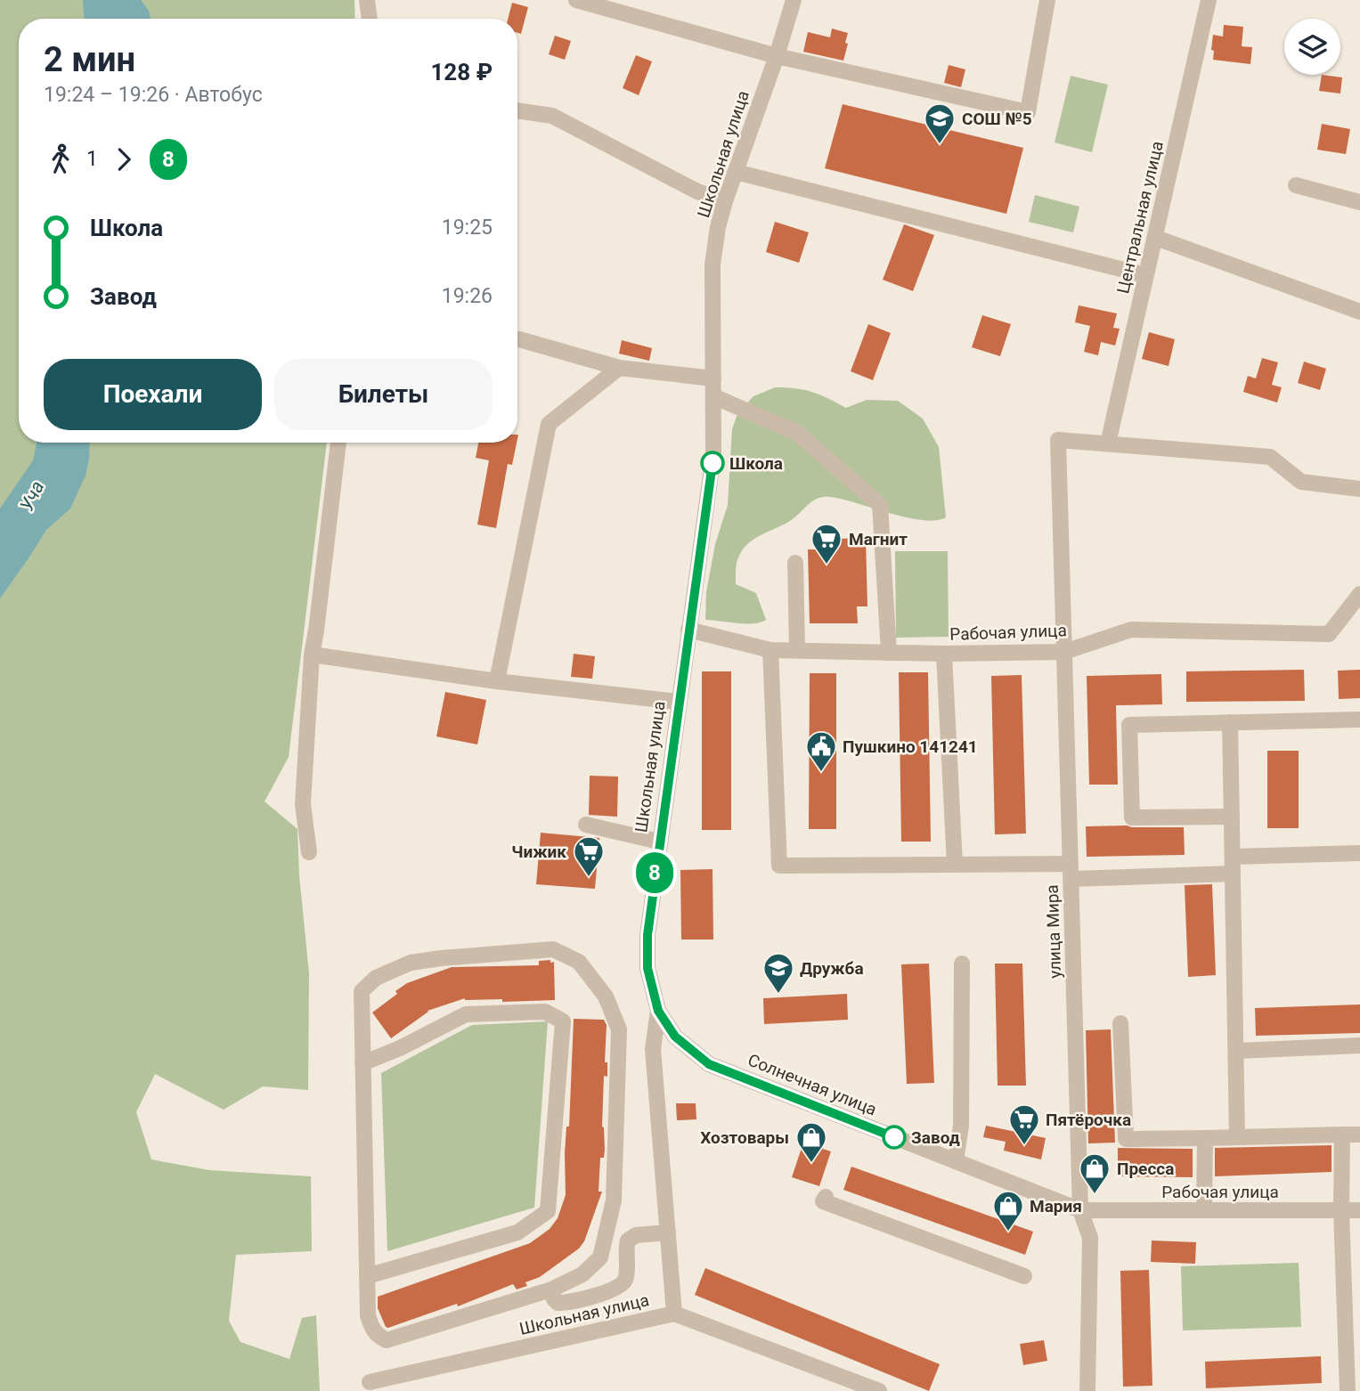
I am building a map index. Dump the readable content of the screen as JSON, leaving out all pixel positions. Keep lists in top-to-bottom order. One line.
{"streets":{"street":["Школьная улица","Центральная улица","Рабочая улица","улица Мира","Солнечная улица"]},"crossings":[["Школьная улица","Рабочая улица"],["Школьная улица","Солнечная улица"],["Центральная улица","улица Мира"],["Рабочая улица","улица Мира"],["Рабочая улица","Солнечная улица"],["улица Мира","Солнечная улица"]],"water":["Уча"],"places":{"school or university":["СОШ №5","Дружба"],"other":["Школа","Завод"],"supermarket":["Магнит","Чижик","Пятёрочка"],"public building":["Пушкино 141241"],"shop":["Хозтовары","Пресса","Мария"]},"lines":["bus line 8"],"page":{"on_map":"8","heading":["2 мин","19:24 – 19:26 · Автобус","128 ₽"],"legs":["1","8"],"list":[{"name":"Школа","value":"19:25"},{"name":"Завод","value":"19:26"}],"buttons":["Поехали","Билеты"]}}
